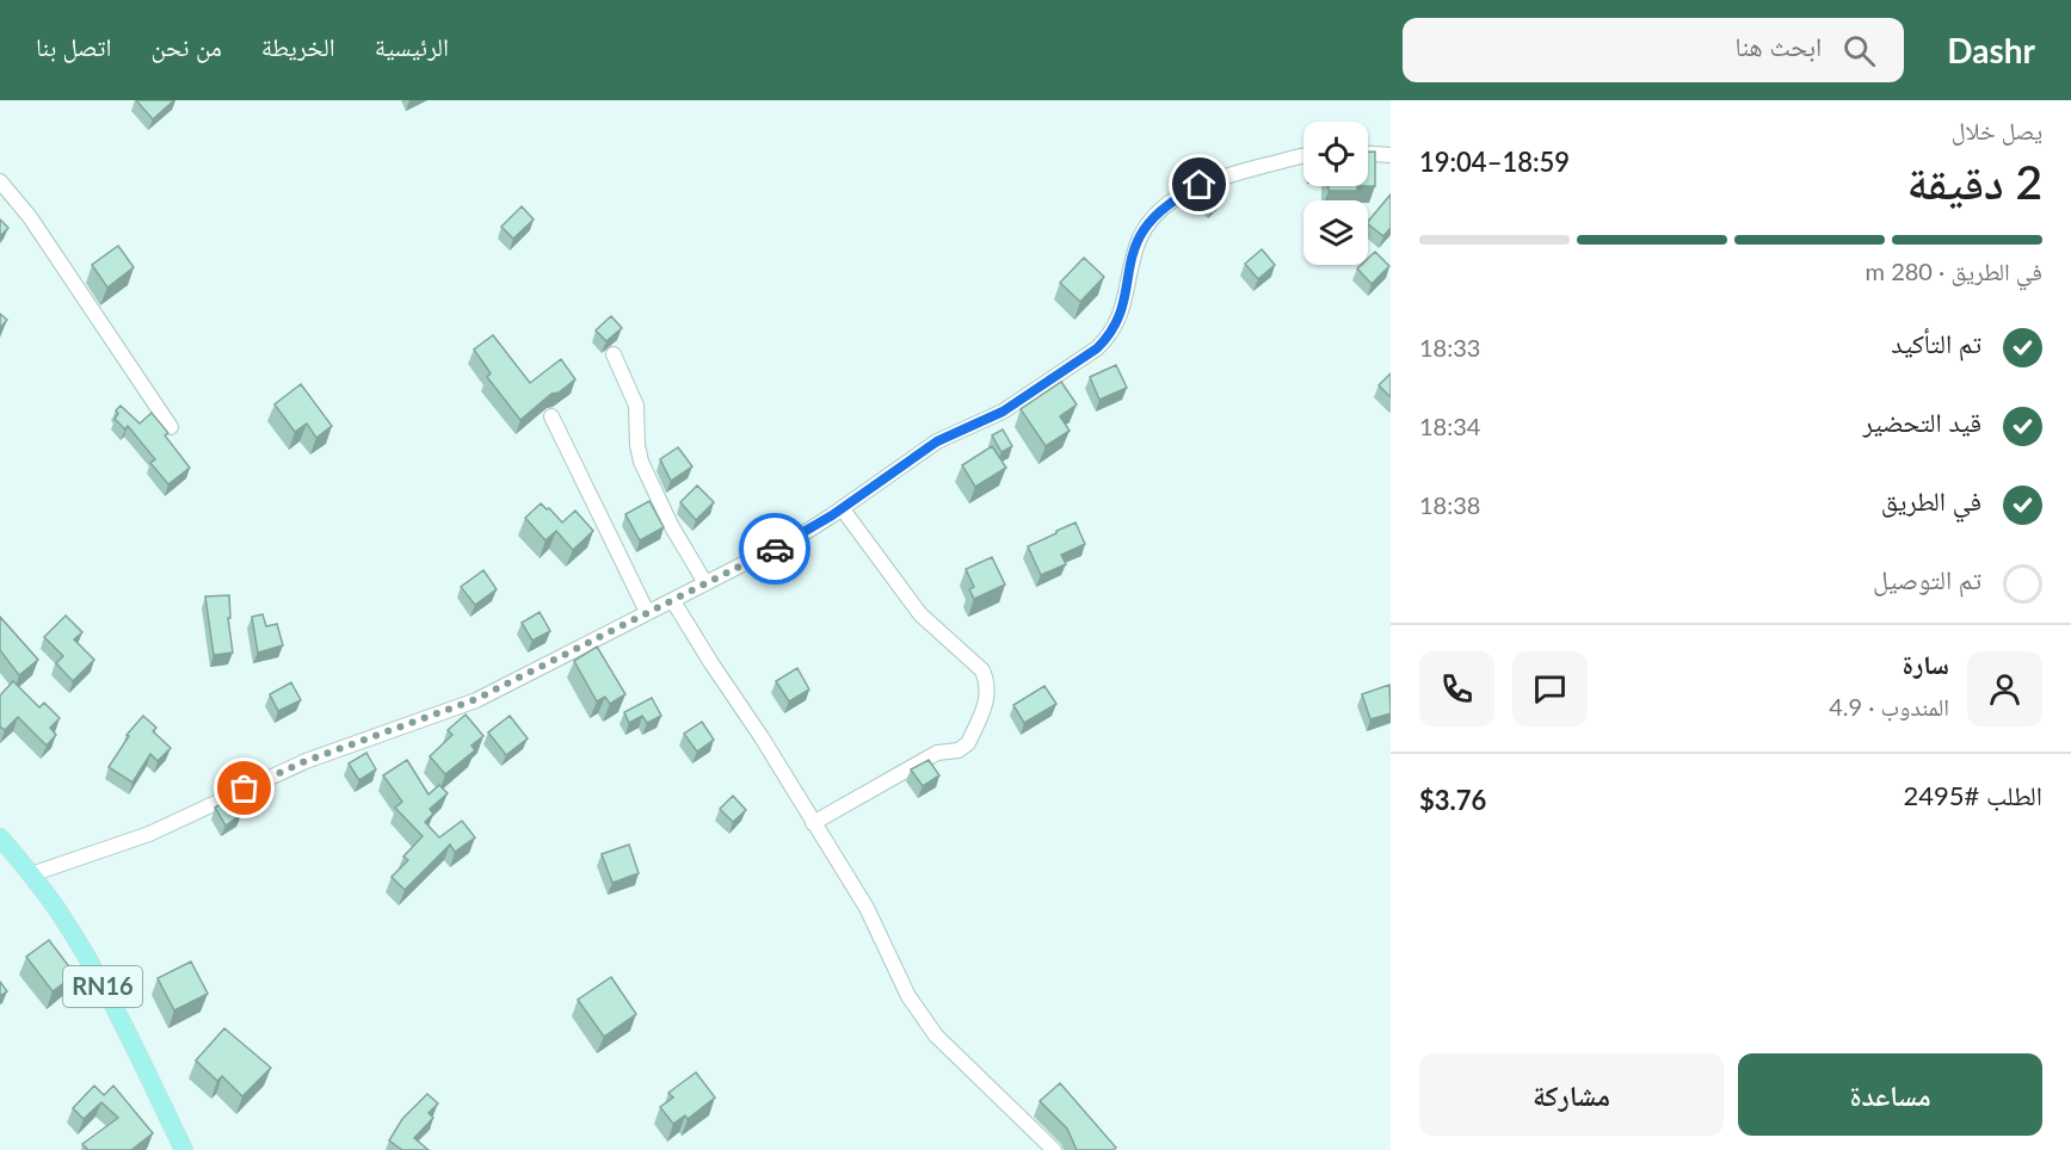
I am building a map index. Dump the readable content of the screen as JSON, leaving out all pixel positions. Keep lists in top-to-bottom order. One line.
{"streets":{"main road":["RN16"]},"page":{"header":"Dashr","search":"ابحث هنا","nav":["الرئيسية","الخريطة","من نحن","اتصل بنا"],"heading":["2 دقيقة","يصل خلال","18:59–19:04"],"panel":["سارة","المندوب · 4.9","الطلب #2495","$3.76"],"bar":"في الطريق · 280 m","list":[["تم التأكيد","18:33"],["قيد التحضير","18:34"],["في الطريق","18:38"],"تم التوصيل"],"buttons":["مساعدة","مشاركة"]}}
